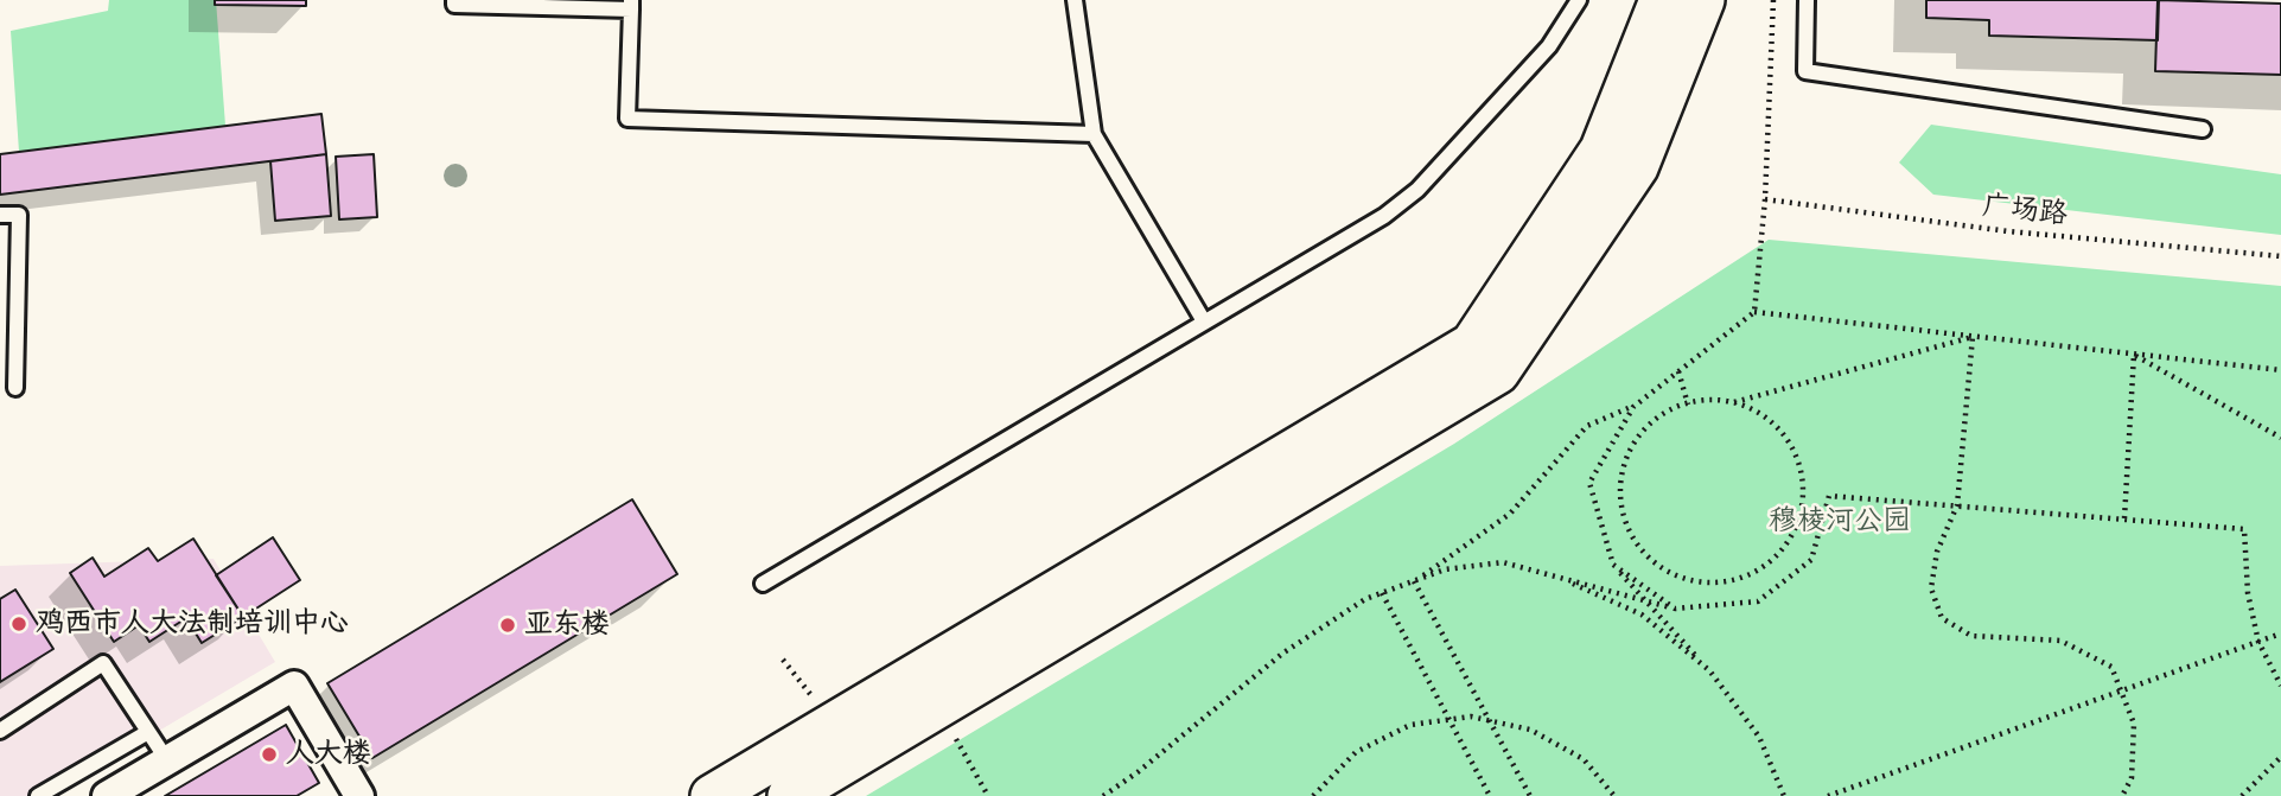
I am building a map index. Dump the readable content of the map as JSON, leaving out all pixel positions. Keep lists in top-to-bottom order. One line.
{"streets":{"path":["广场路"]},"parks":["穆棱河公园"],"places":["鸡西市人大法制培训中心","亚东楼","人大楼"]}
